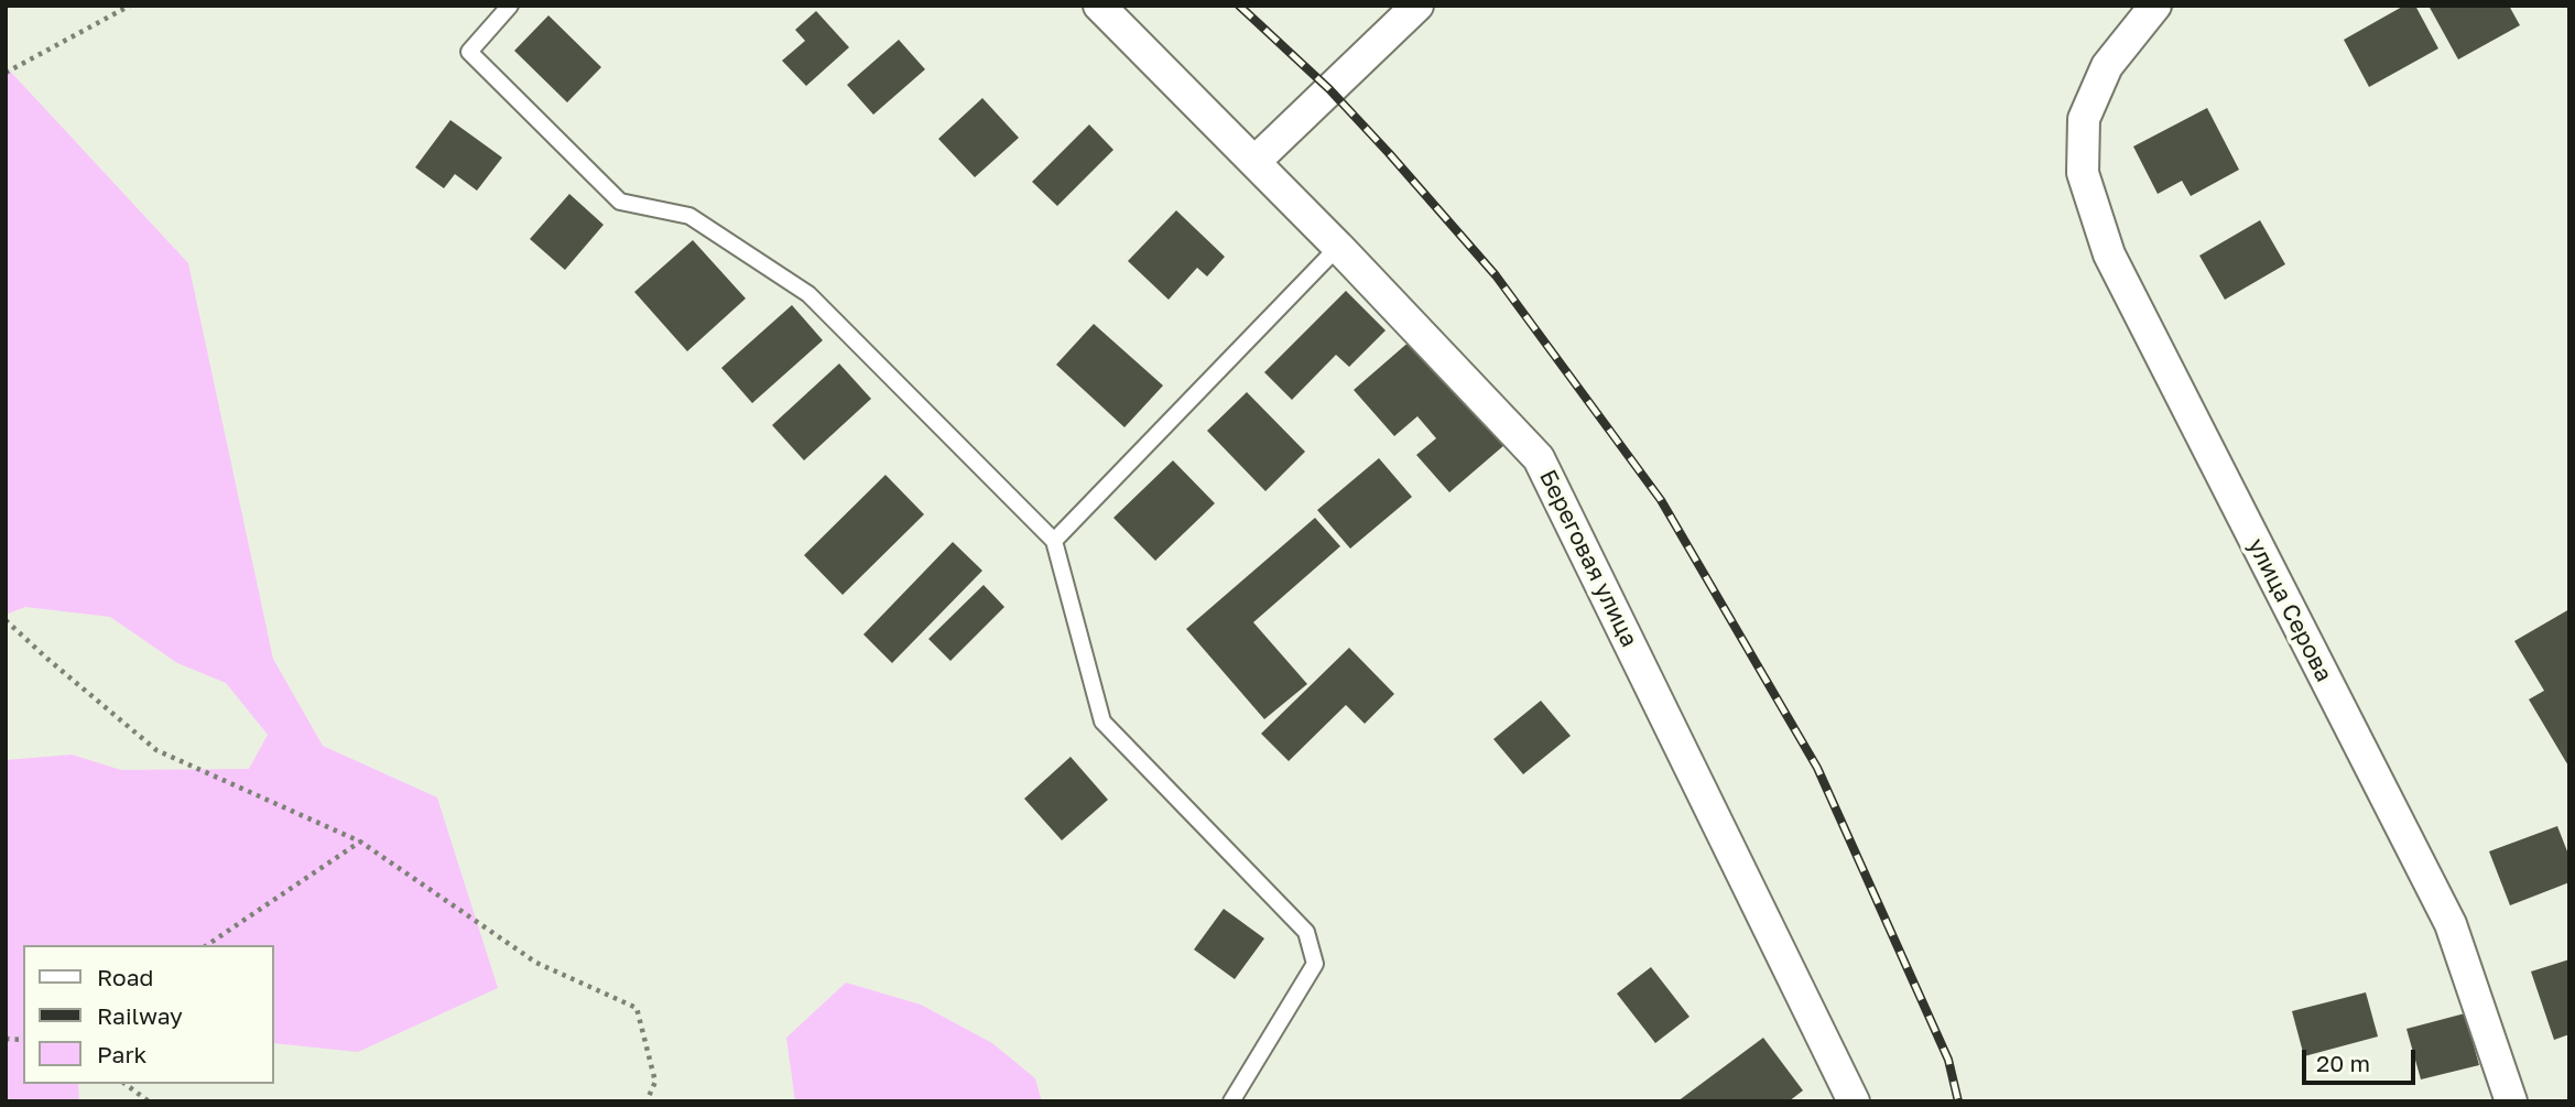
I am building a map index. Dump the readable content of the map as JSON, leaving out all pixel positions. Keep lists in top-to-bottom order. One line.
{"streets":{"street":["Береговая улица","улица Серова"]},"legend":["Road","Railway","Park"],"scale_bar":"20 m"}
